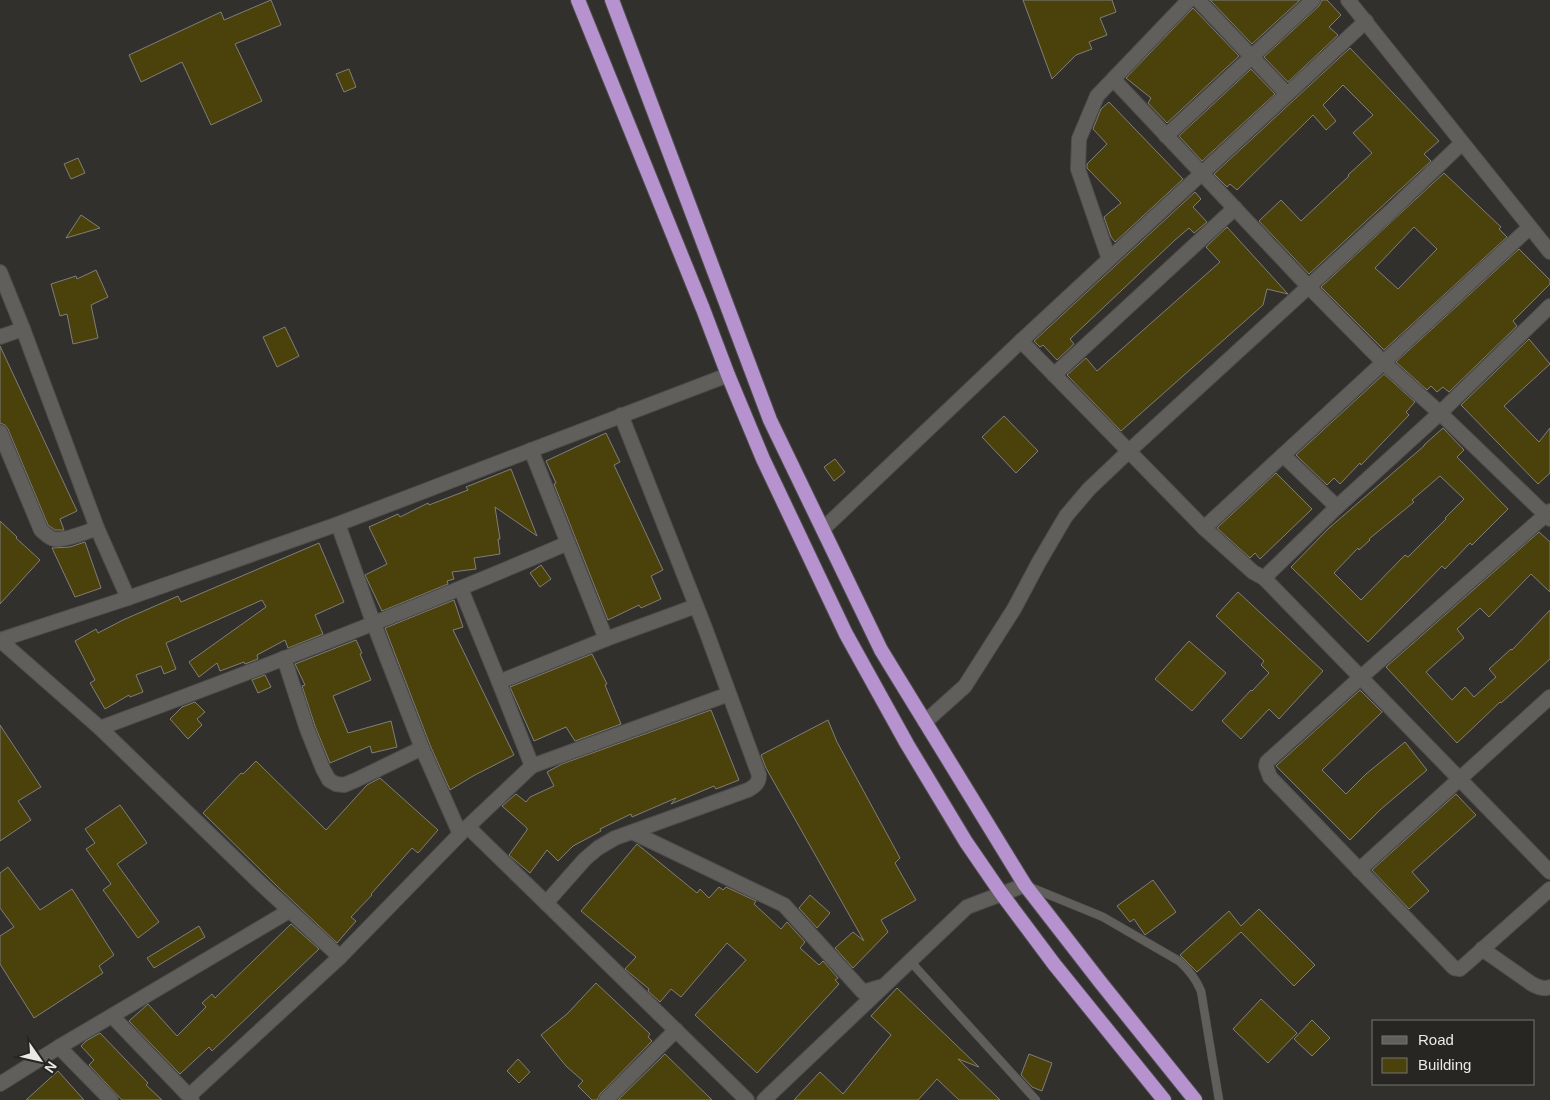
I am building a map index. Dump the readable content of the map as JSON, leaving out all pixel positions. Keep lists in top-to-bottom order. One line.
{"legend":["Road","Building"],"north":"bottom right"}
